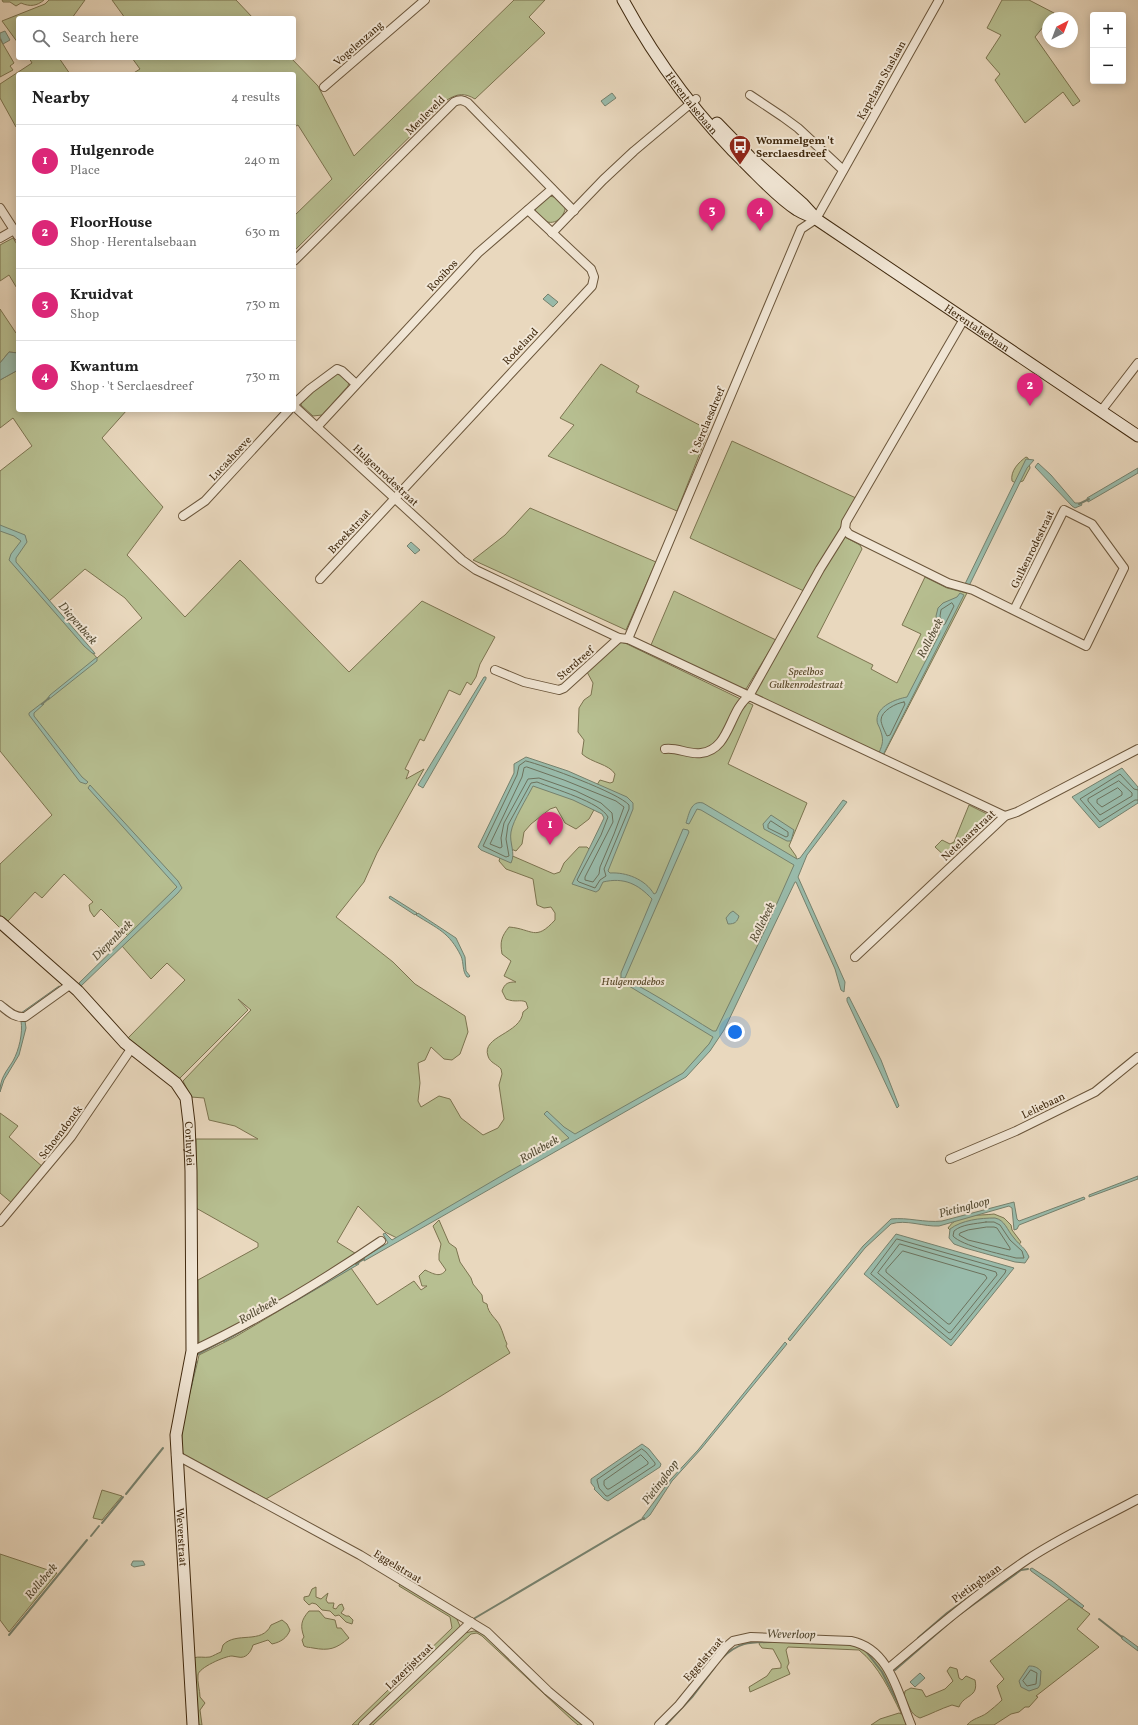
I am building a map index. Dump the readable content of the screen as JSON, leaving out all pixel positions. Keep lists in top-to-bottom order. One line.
{"streets":{"street":["Vogelenzang","Kapelaan Staslaan","Herentalsebaan","Meuleveld","Rooibos","Rodeland","'t Serclaesdreef","Lucashoeve","Hulgenrodestraat","Broekstraat","Gulkenrodestraat","Sterdreef","Netelaarstraat","Leliebaan","Schoendonck","Corluylei","Weverstraat","Eggelstraat","Pietingbaan","Lazerijstraat"]},"crossings":[["Kapelaan Staslaan","Herentalsebaan"],["Kapelaan Staslaan","'t Serclaesdreef"],["Herentalsebaan","'t Serclaesdreef"],["Meuleveld","Rooibos"],["Rooibos","Rodeland"],["Rooibos","Hulgenrodestraat"],["Rodeland","Hulgenrodestraat"],["Rodeland","Broekstraat"],["'t Serclaesdreef","Hulgenrodestraat"],["'t Serclaesdreef","Sterdreef"],["Hulgenrodestraat","Broekstraat"],["Hulgenrodestraat","Sterdreef"],["Schoendonck","Corluylei"],["Corluylei","Weverstraat"],["Weverstraat","Eggelstraat"],["Eggelstraat","Pietingbaan"],["Eggelstraat","Lazerijstraat"]],"water":["Diepenbeek","Rollebeek","Pietingloop","Weverloop"],"parks":["Speelbos Gulkenrodestraat","Hulgenrodebos"],"places":{"bus stop":["Wommelgem 't Serclaesdreef"]},"north":"top right","page":{"map_buttons":["+","−"],"search":"Search here","heading":["Nearby","4 results"],"list":[{"mark":"1","name":"Hulgenrode","note":"Place","value":"240 m"},{"mark":"2","name":"FloorHouse","note":"Shop · Herentalsebaan","value":"630 m"},{"mark":"3","name":"Kruidvat","note":"Shop","value":"730 m"},{"mark":"4","name":"Kwantum","note":"Shop · 't Serclaesdreef","value":"730 m"}],"pins":["3","4","2","1"]}}
